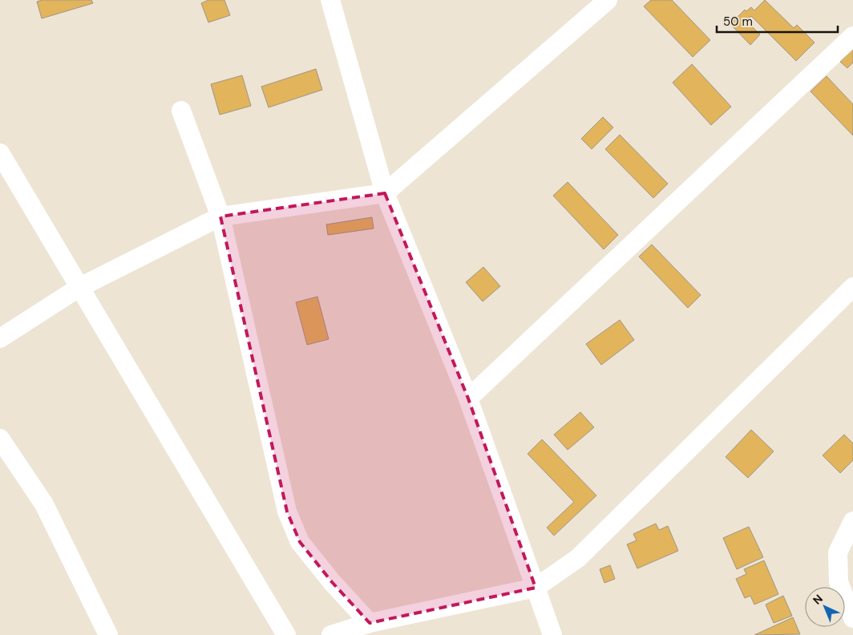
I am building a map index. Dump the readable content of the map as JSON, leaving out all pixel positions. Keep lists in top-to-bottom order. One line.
{"scale_bar":"50 m","north":"top left"}
